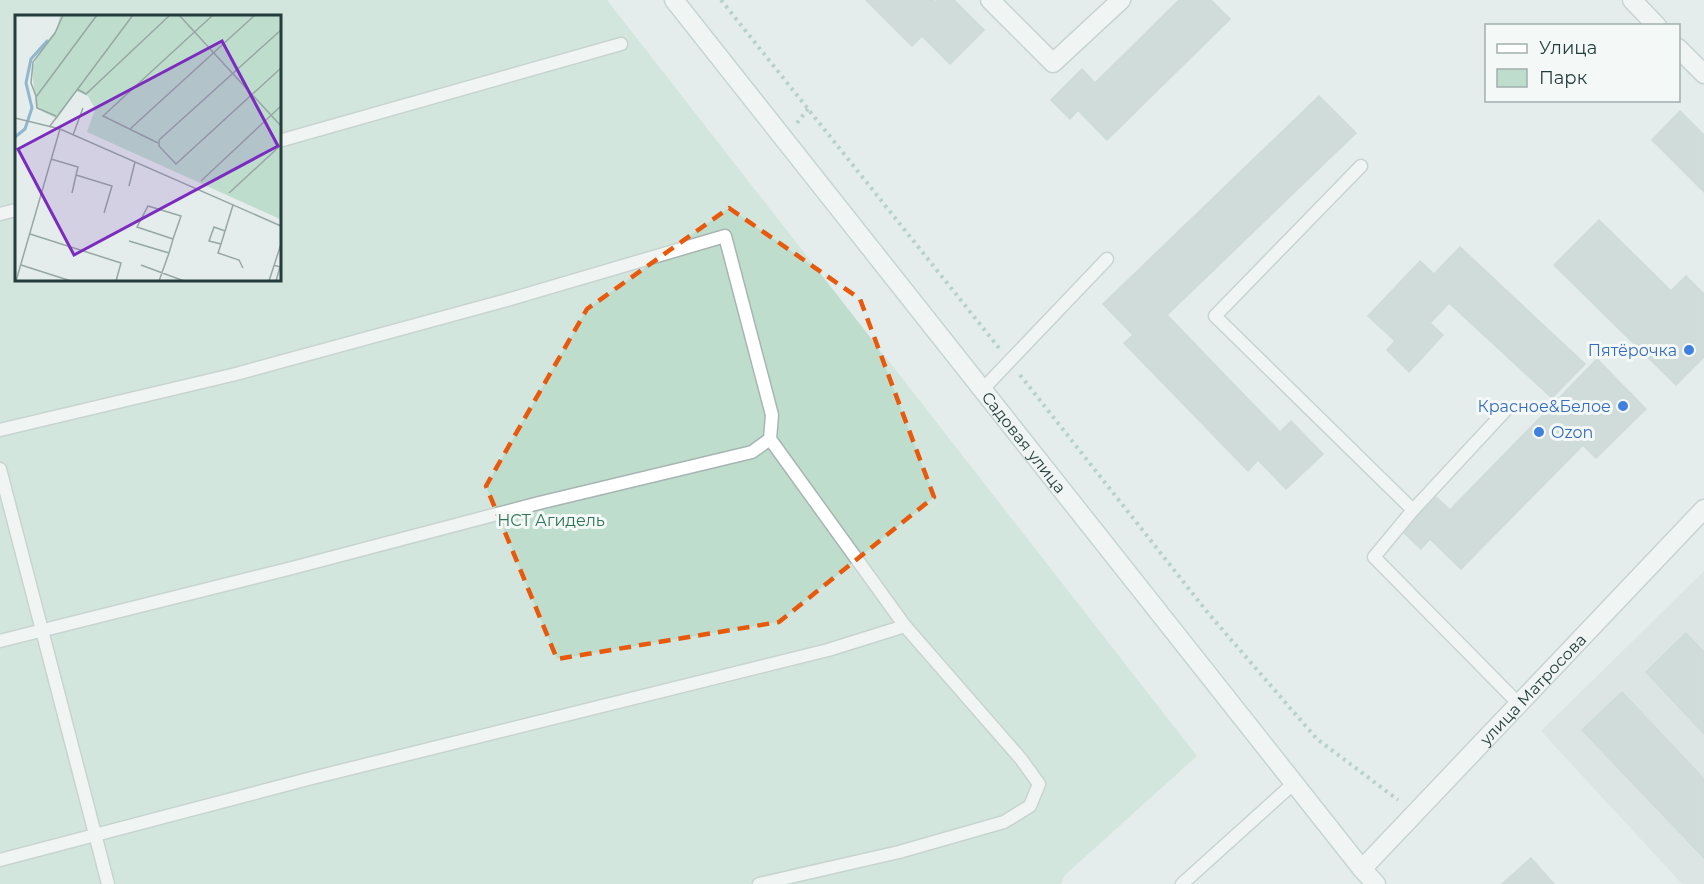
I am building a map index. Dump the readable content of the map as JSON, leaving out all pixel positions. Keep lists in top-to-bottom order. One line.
{"streets":{"main road":["Садовая улица","улица Матросова"]},"crossings":[["Садовая улица","улица Матросова"]],"parks":["НСТ Агидель"],"places":["Пятёрочка","Красное&Белое","Ozon"],"legend":["Улица","Парк"]}
